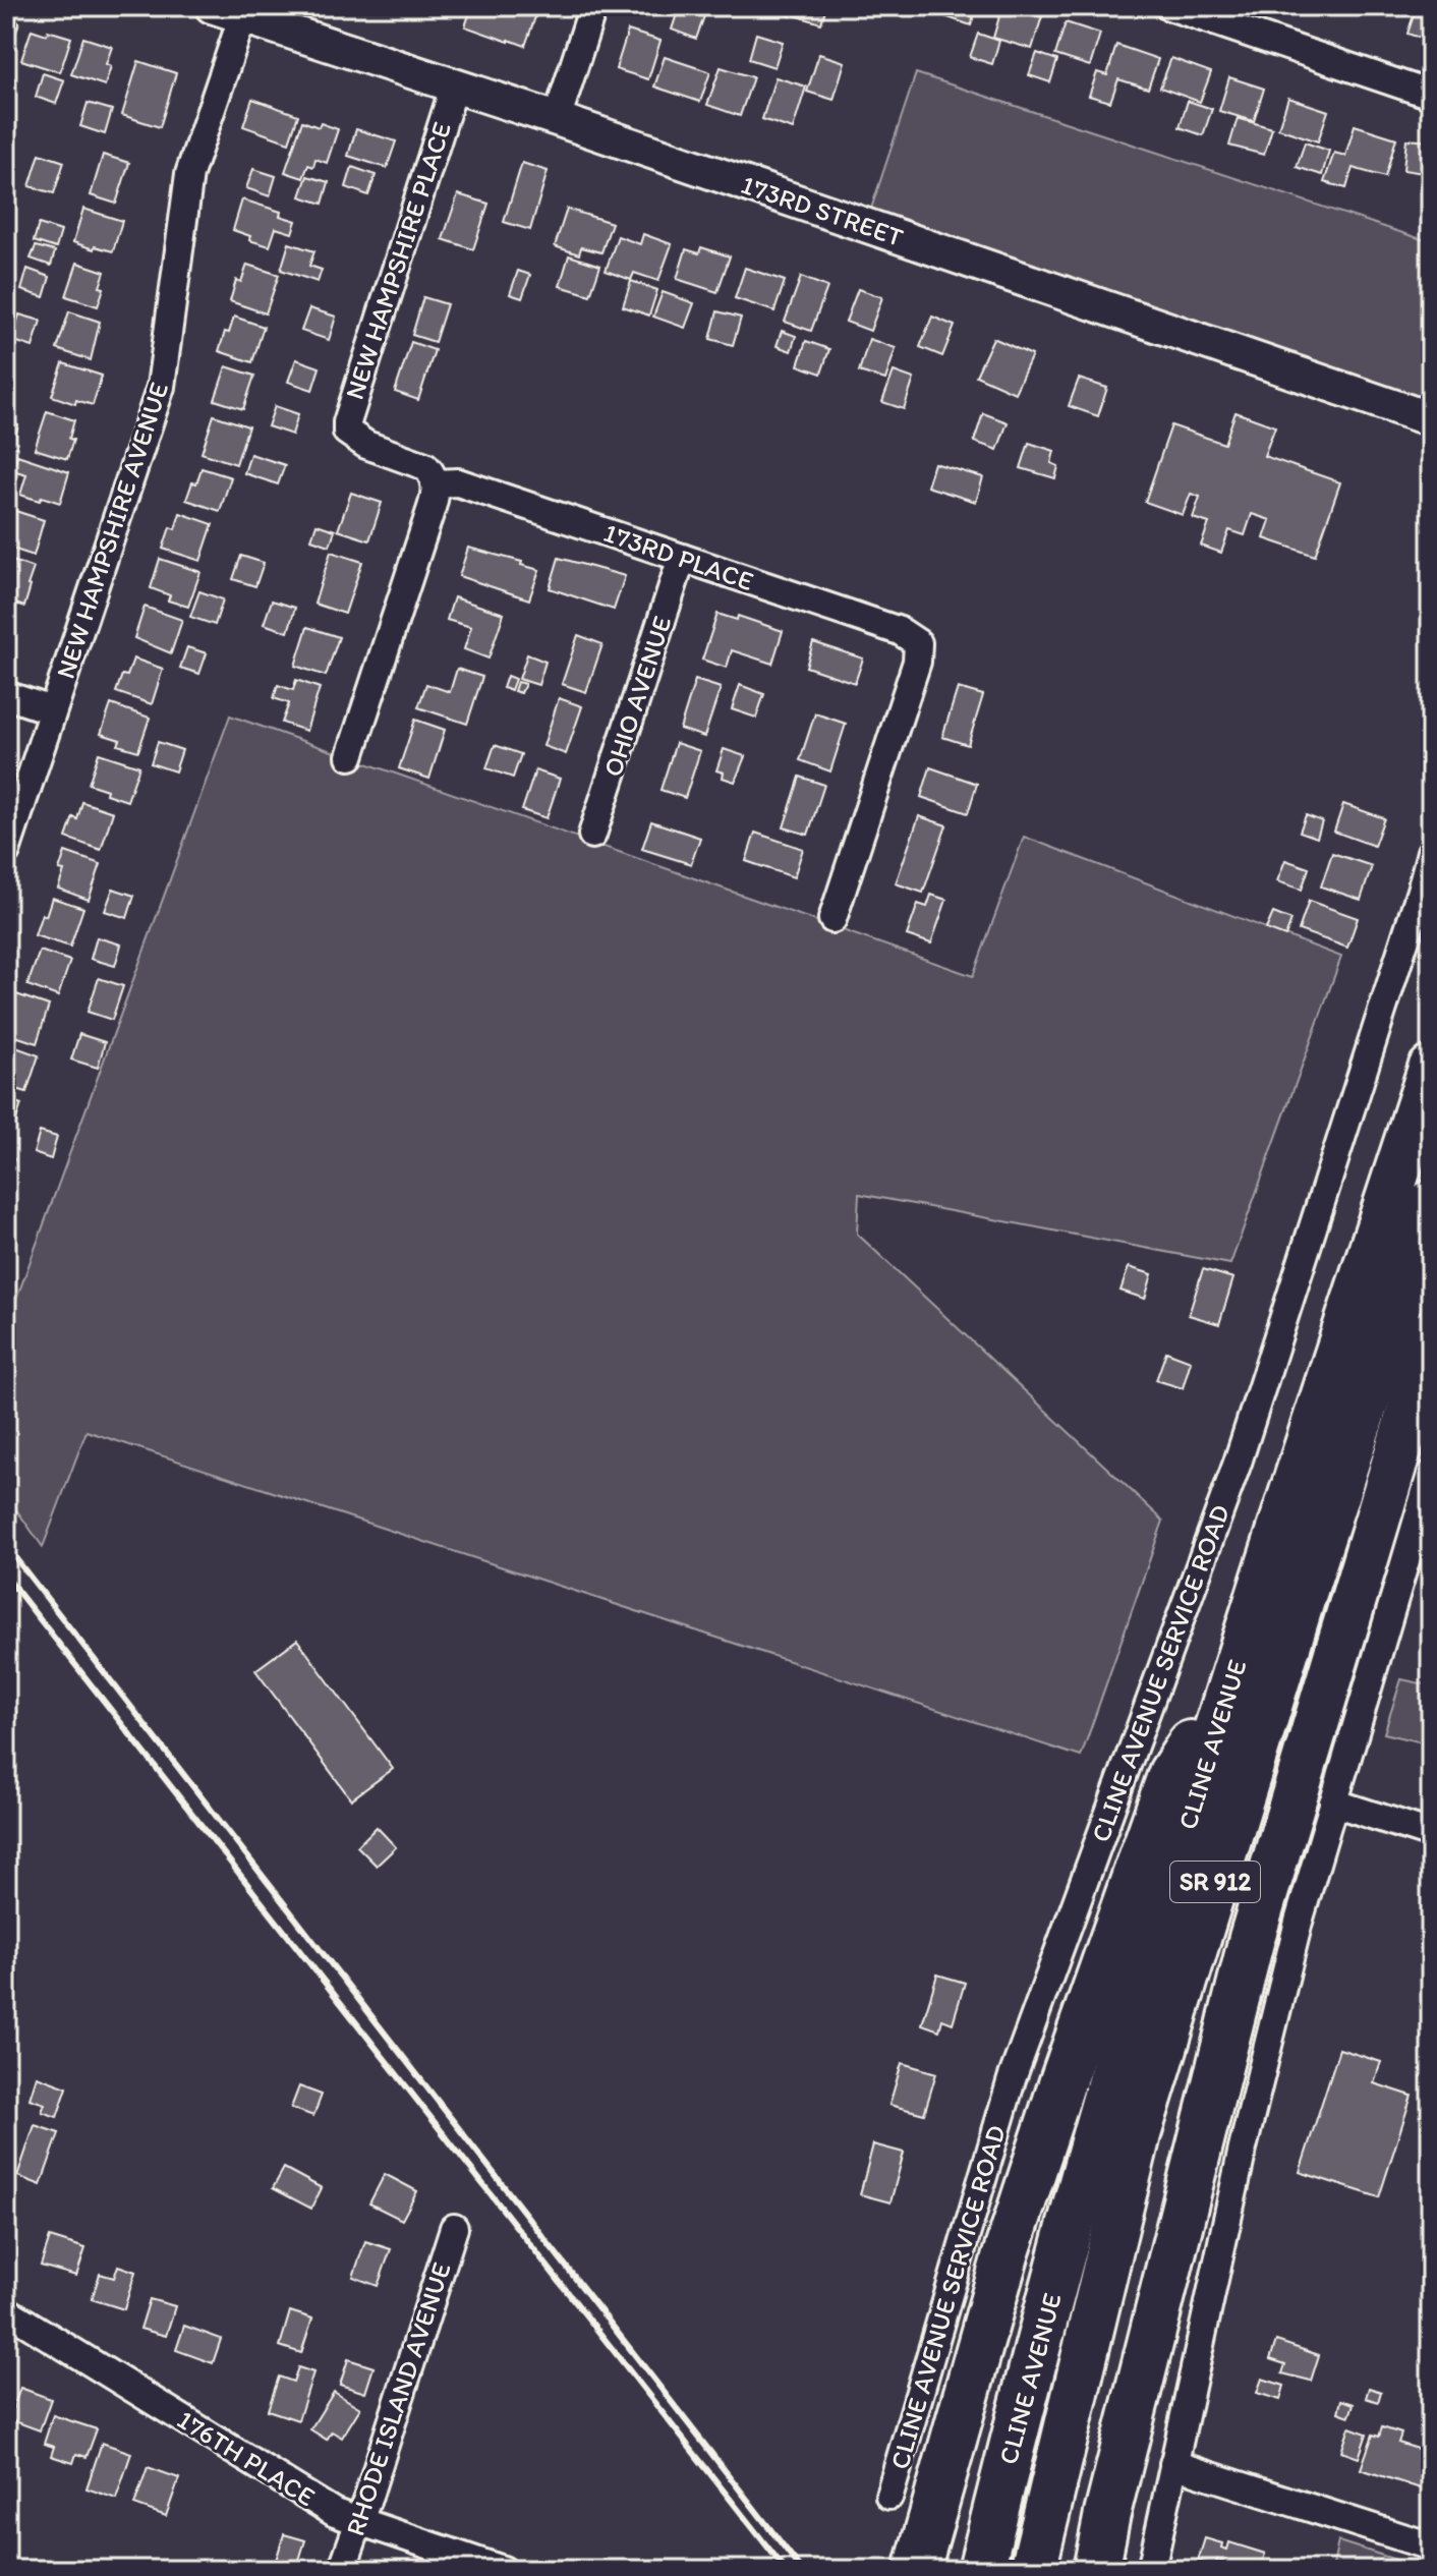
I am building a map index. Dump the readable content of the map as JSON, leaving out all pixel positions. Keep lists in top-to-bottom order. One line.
{"streets":{"highway":["CLINE AVENUE","SR 912"],"street":["173RD STREET","NEW HAMPSHIRE PLACE","NEW HAMPSHIRE AVENUE","173RD PLACE","OHIO AVENUE","CLINE AVENUE SERVICE ROAD","RHODE ISLAND AVENUE","176TH PLACE"]},"crossings":[["173RD STREET","NEW HAMPSHIRE PLACE"],["173RD STREET","NEW HAMPSHIRE AVENUE"],["NEW HAMPSHIRE PLACE","173RD PLACE"],["173RD PLACE","OHIO AVENUE"],["RHODE ISLAND AVENUE","176TH PLACE"]]}
